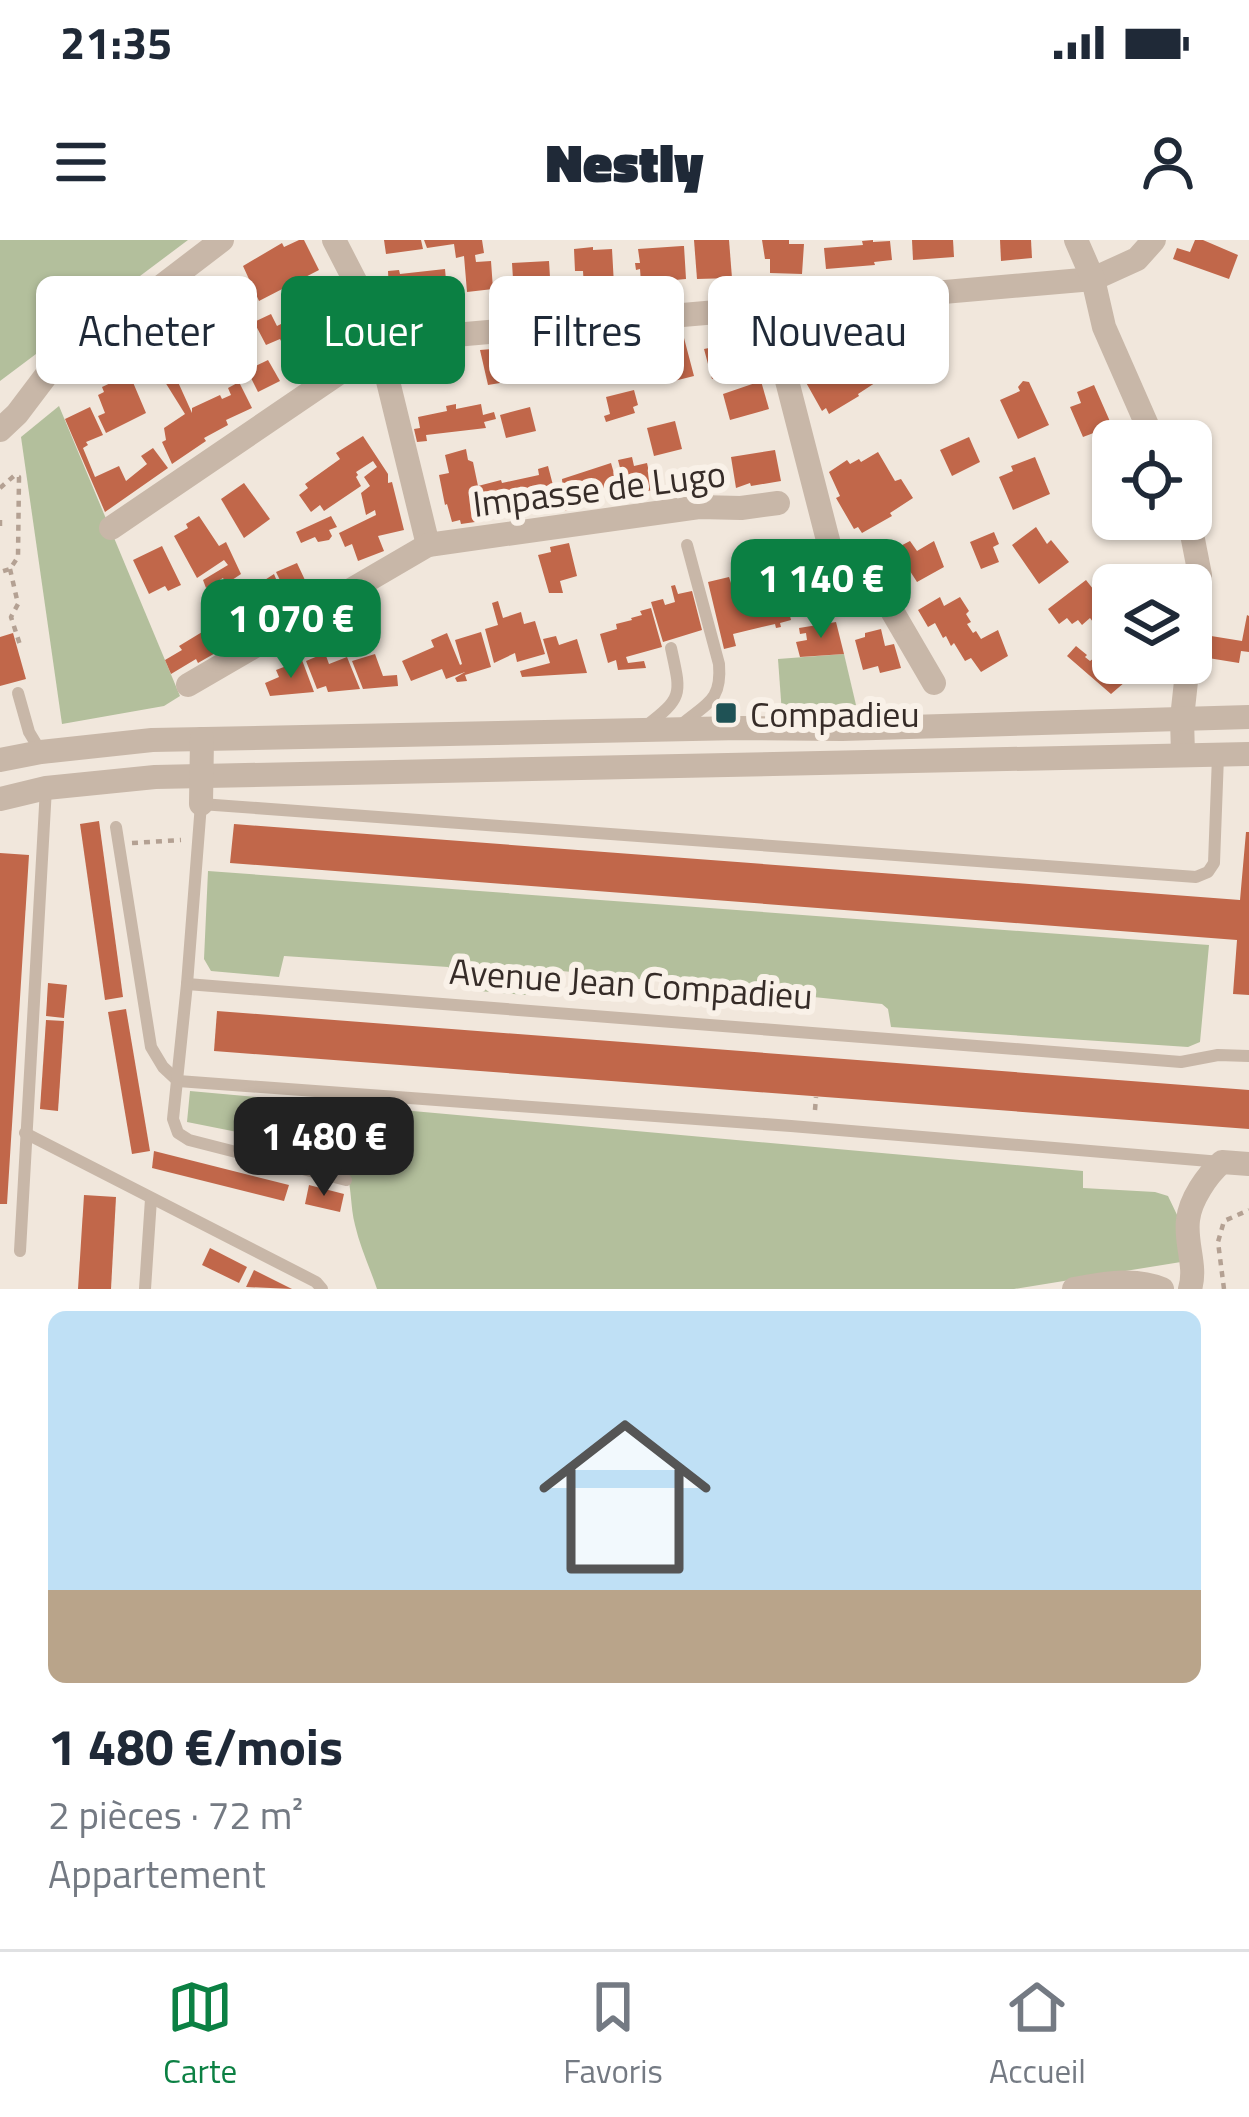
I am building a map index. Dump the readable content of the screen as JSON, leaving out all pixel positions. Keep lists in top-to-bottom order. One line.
{"streets":{"street":["Impasse de Lugo"],"lane":["Avenue Jean Compadieu"]},"places":{"transit":["Compadieu"]},"page":{"status":"21:35","header":"Nestly","chip":["Acheter","Louer","Filtres","Nouveau"],"price":["1 140 €","1 070 €","1 480 €"],"list":[{"name":"1 480 €/mois","note":"2 pièces · 72 m² · Appartement"}],"tabs":["Carte","Favoris","Accueil"]}}
